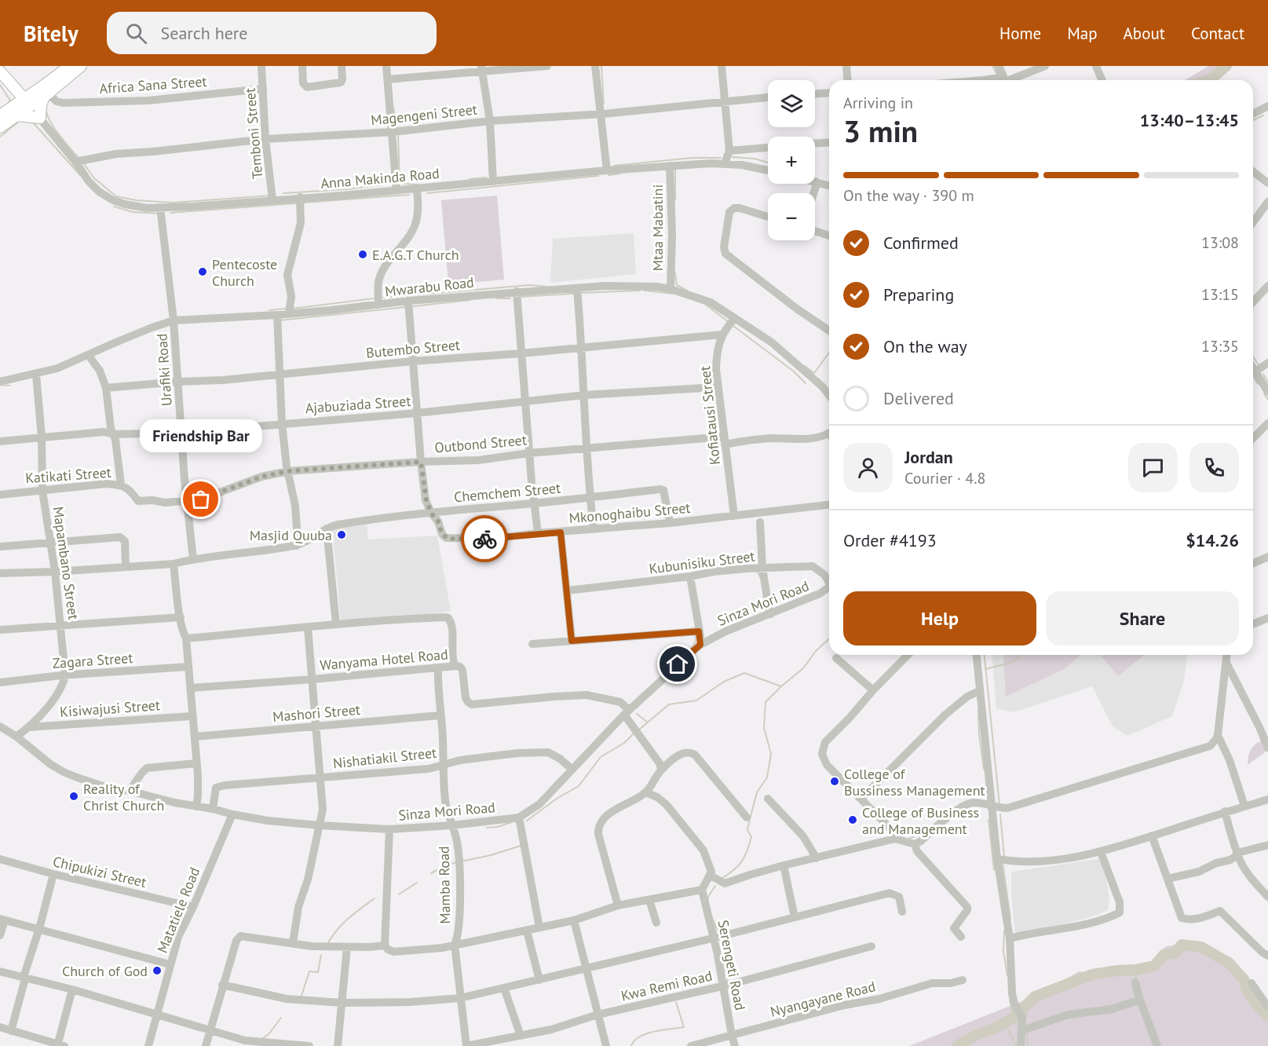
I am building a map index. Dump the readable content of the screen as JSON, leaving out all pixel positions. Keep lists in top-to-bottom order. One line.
{"streets":{"street":["Africa Sana Street","Magengeni Street","Temboni Street","Anna Makinda Road","Mtaa Mabatini","Mwarabu Road","Butembo Street","Urafiki Road","Ajabuziada Street","Kofiatausi Street","Outbond Street","Katikati Street","Chemchem Street","Mkonoghaibu Street","Kubunisiku Street","Mapambano Street","Sinza Mori Road","Wanyama Hotel Road","Zagara Street","Kisiwajusi Street","Mashori Street","Nishatiakil Street","Chipukizi Street","Mamba Road","Matatiele Road","Serengeti Road","Kwa Remi Road","Nyangayane Road"]},"crossings":[["Africa Sana Street","Temboni Street"],["Magengeni Street","Temboni Street"],["Magengeni Street","Anna Makinda Road"],["Temboni Street","Anna Makinda Road"],["Anna Makinda Road","Mtaa Mabatini"],["Anna Makinda Road","Urafiki Road"],["Mtaa Mabatini","Mwarabu Road"],["Mwarabu Road","Urafiki Road"],["Mwarabu Road","Kofiatausi Street"],["Mwarabu Road","Mkonoghaibu Street"],["Mwarabu Road","Mapambano Street"],["Butembo Street","Urafiki Road"],["Butembo Street","Kofiatausi Street"],["Butembo Street","Mkonoghaibu Street"],["Urafiki Road","Ajabuziada Street"],["Urafiki Road","Outbond Street"],["Urafiki Road","Katikati Street"],["Ajabuziada Street","Kofiatausi Street"],["Ajabuziada Street","Mkonoghaibu Street"],["Ajabuziada Street","Mapambano Street"],["Kofiatausi Street","Outbond Street"],["Kofiatausi Street","Mkonoghaibu Street"],["Outbond Street","Katikati Street"],["Outbond Street","Mkonoghaibu Street"],["Katikati Street","Mapambano Street"],["Chemchem Street","Mkonoghaibu Street"],["Mapambano Street","Sinza Mori Road"],["Mapambano Street","Zagara Street"],["Mapambano Street","Kisiwajusi Street"],["Sinza Mori Road","Wanyama Hotel Road"],["Sinza Mori Road","Nishatiakil Street"],["Sinza Mori Road","Mamba Road"],["Sinza Mori Road","Matatiele Road"],["Wanyama Hotel Road","Mamba Road"],["Mashori Street","Mamba Road"],["Nishatiakil Street","Mamba Road"],["Chipukizi Street","Matatiele Road"],["Mamba Road","Kwa Remi Road"],["Serengeti Road","Kwa Remi Road"],["Serengeti Road","Nyangayane Road"]],"places":["E.A.G.T Church","Pentecoste Church","Friendship Bar","Masjid Quuba","College of Bussiness Management","Reality of Christ Church","College of Business and Management","Church of God"],"page":{"header":"Bitely","search":"Search here","nav":["Home","Map","About","Contact"],"map_buttons":["+","−"],"heading":["3 min","Arriving in","13:40–13:45"],"panel":["Jordan","Courier · 4.8","Order #4193","$14.26"],"bar":"On the way · 390 m","list":[["Confirmed","13:08"],["Preparing","13:15"],["On the way","13:35"],"Delivered"],"bubble":"Friendship Bar","buttons":["Help","Share"]}}
